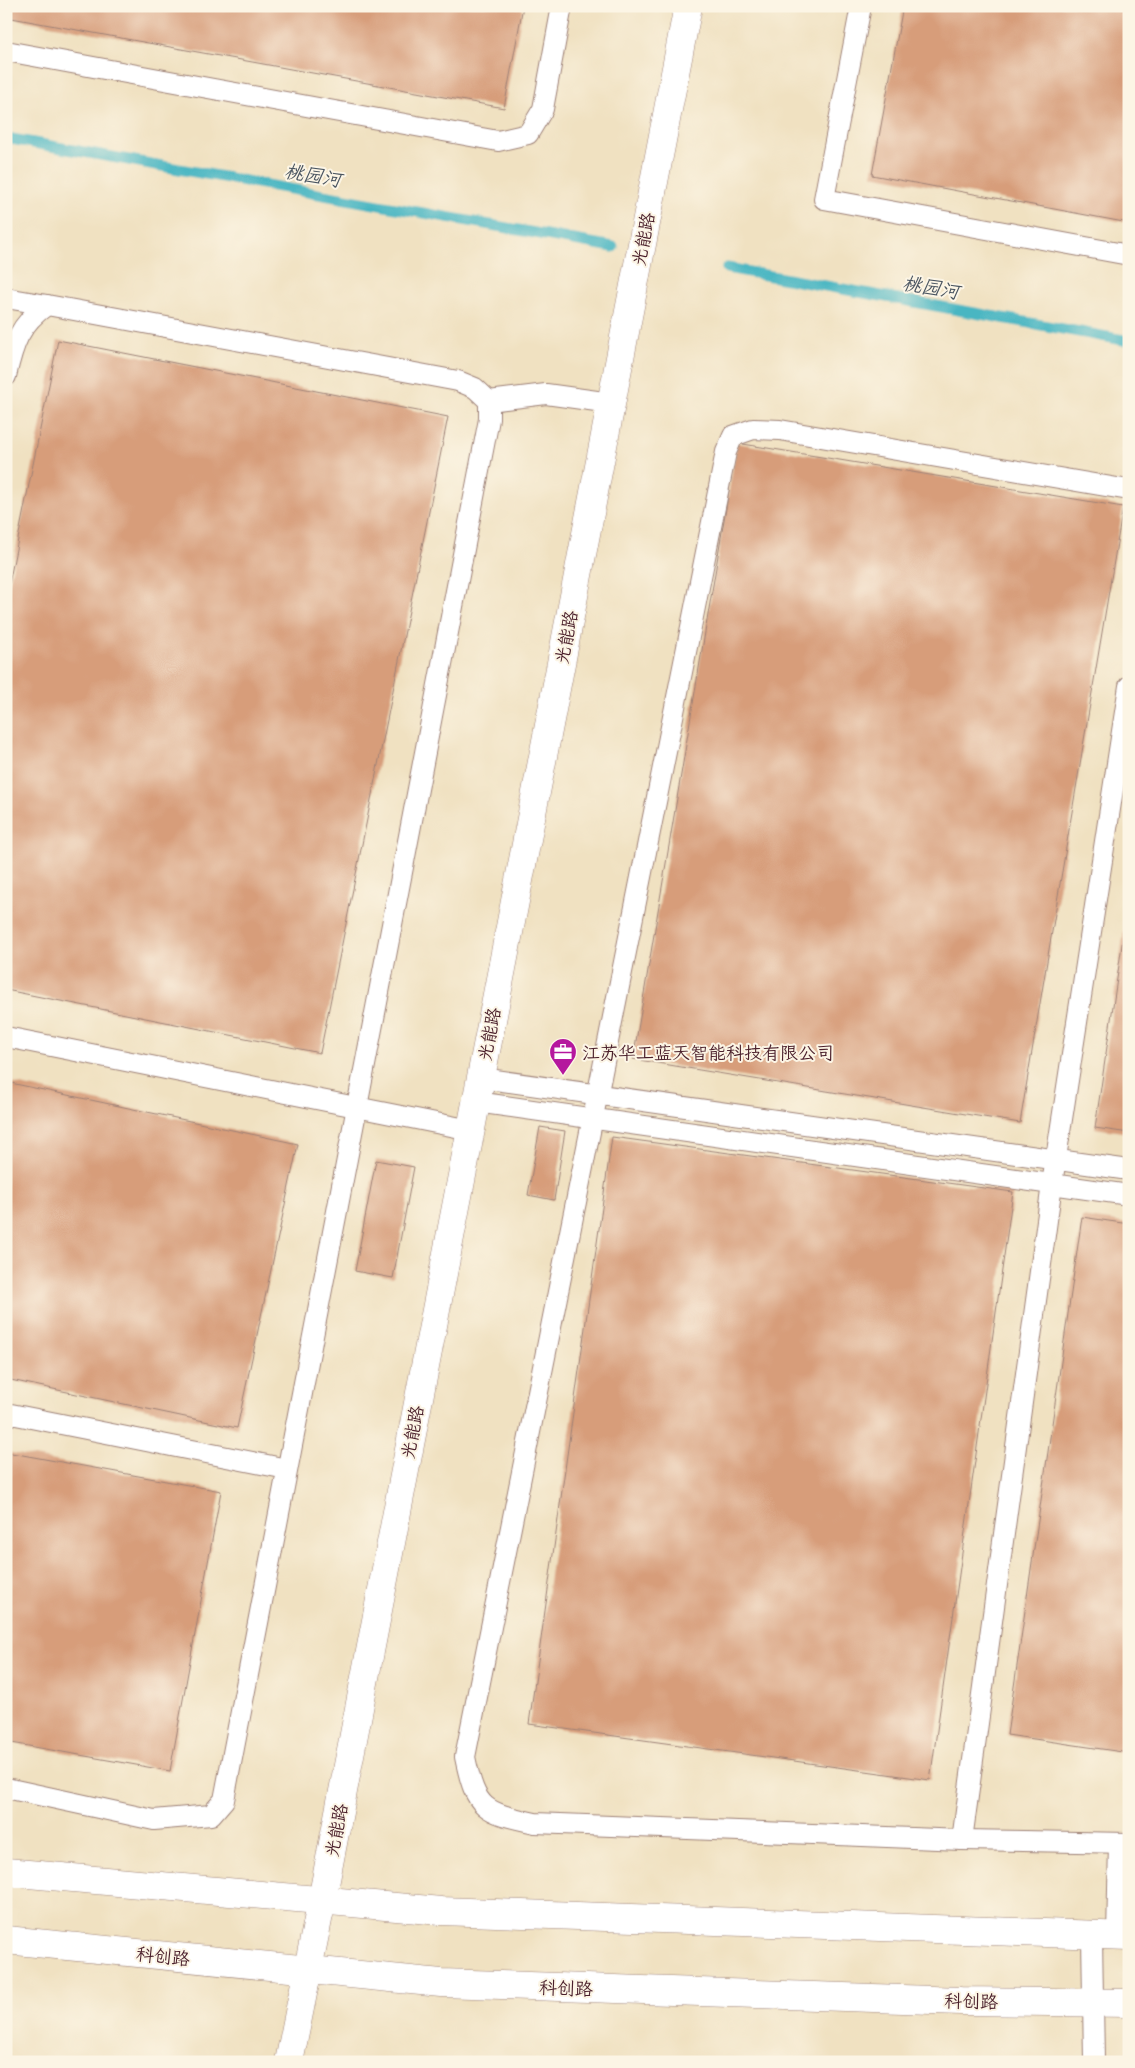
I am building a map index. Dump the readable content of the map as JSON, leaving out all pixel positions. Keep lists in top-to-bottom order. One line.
{"streets":{"street":["光能路","科创路"]},"crossings":[["光能路","科创路"]],"water":["桃园河"],"places":{"office":["江苏华工蓝天智能科技有限公司"]}}
